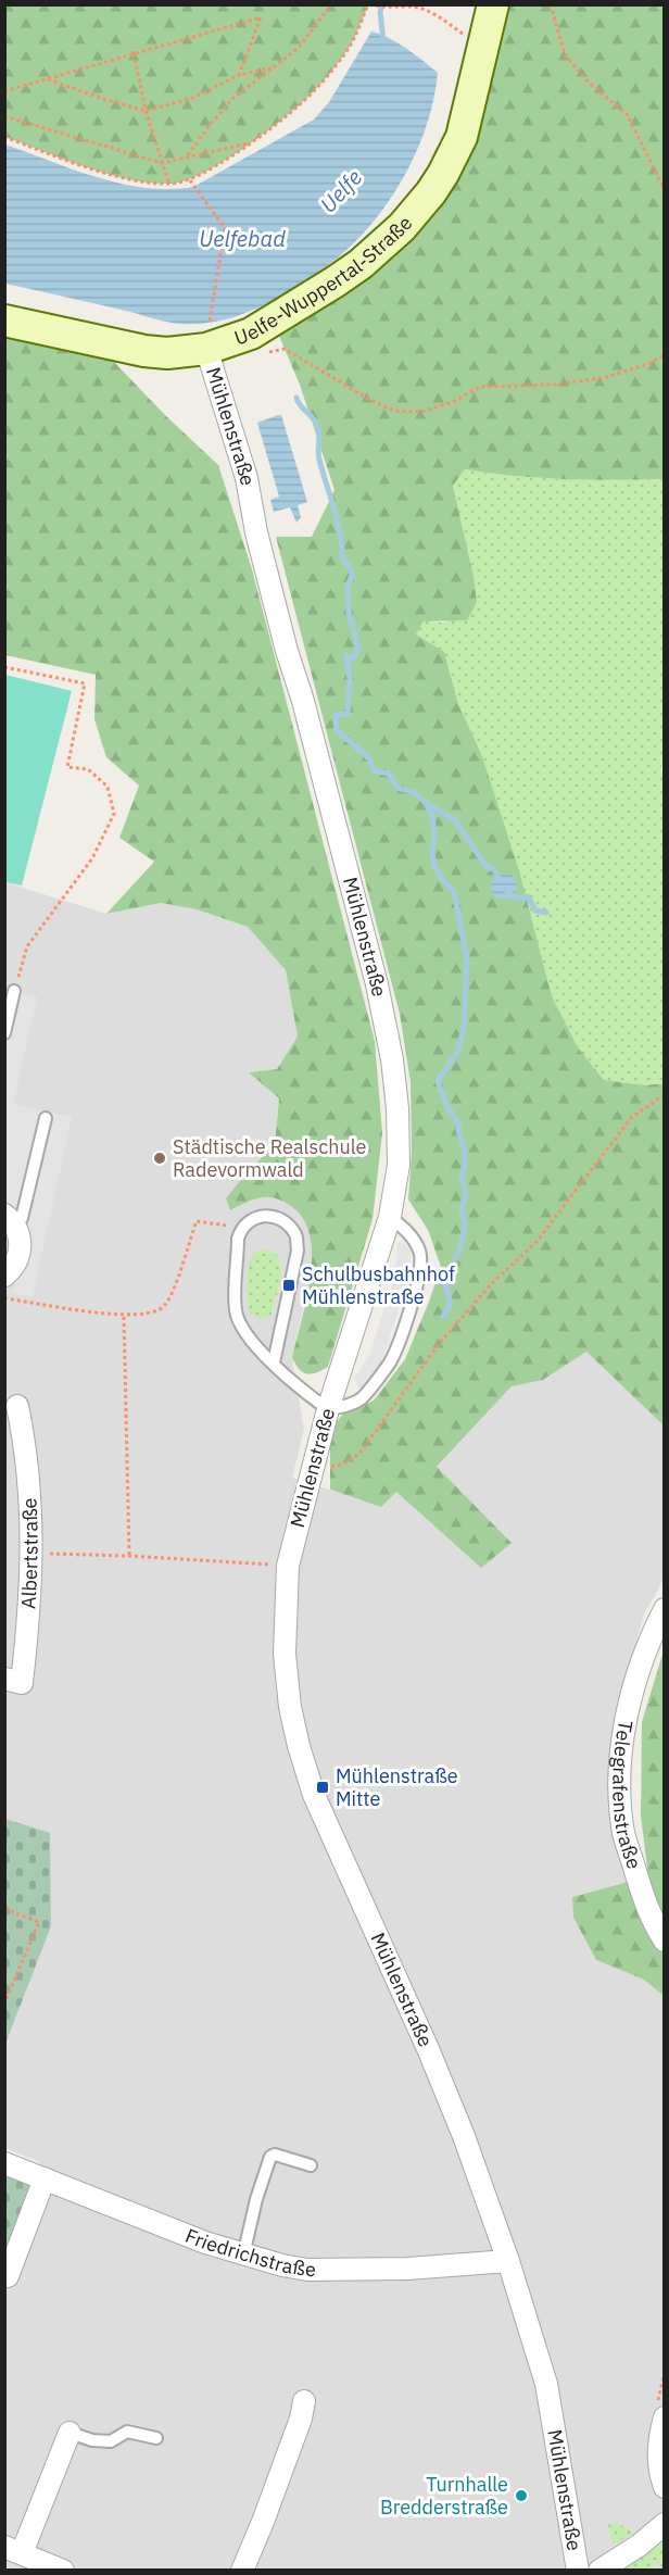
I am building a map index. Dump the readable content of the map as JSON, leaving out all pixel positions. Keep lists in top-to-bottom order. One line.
{"streets":{"main road":["Uelfe-Wuppertal-Straße"],"street":["Mühlenstraße","Albertstraße","Telegrafenstraße","Friedrichstraße"]},"crossings":[["Uelfe-Wuppertal-Straße","Mühlenstraße"],["Mühlenstraße","Friedrichstraße"]],"water":["Uelfe","Uelfebad"],"places":{"other":["Städtische Realschule Radevormwald","Turnhalle Bredderstraße"],"transit":["Schulbusbahnhof Mühlenstraße","Mühlenstraße Mitte"]}}
